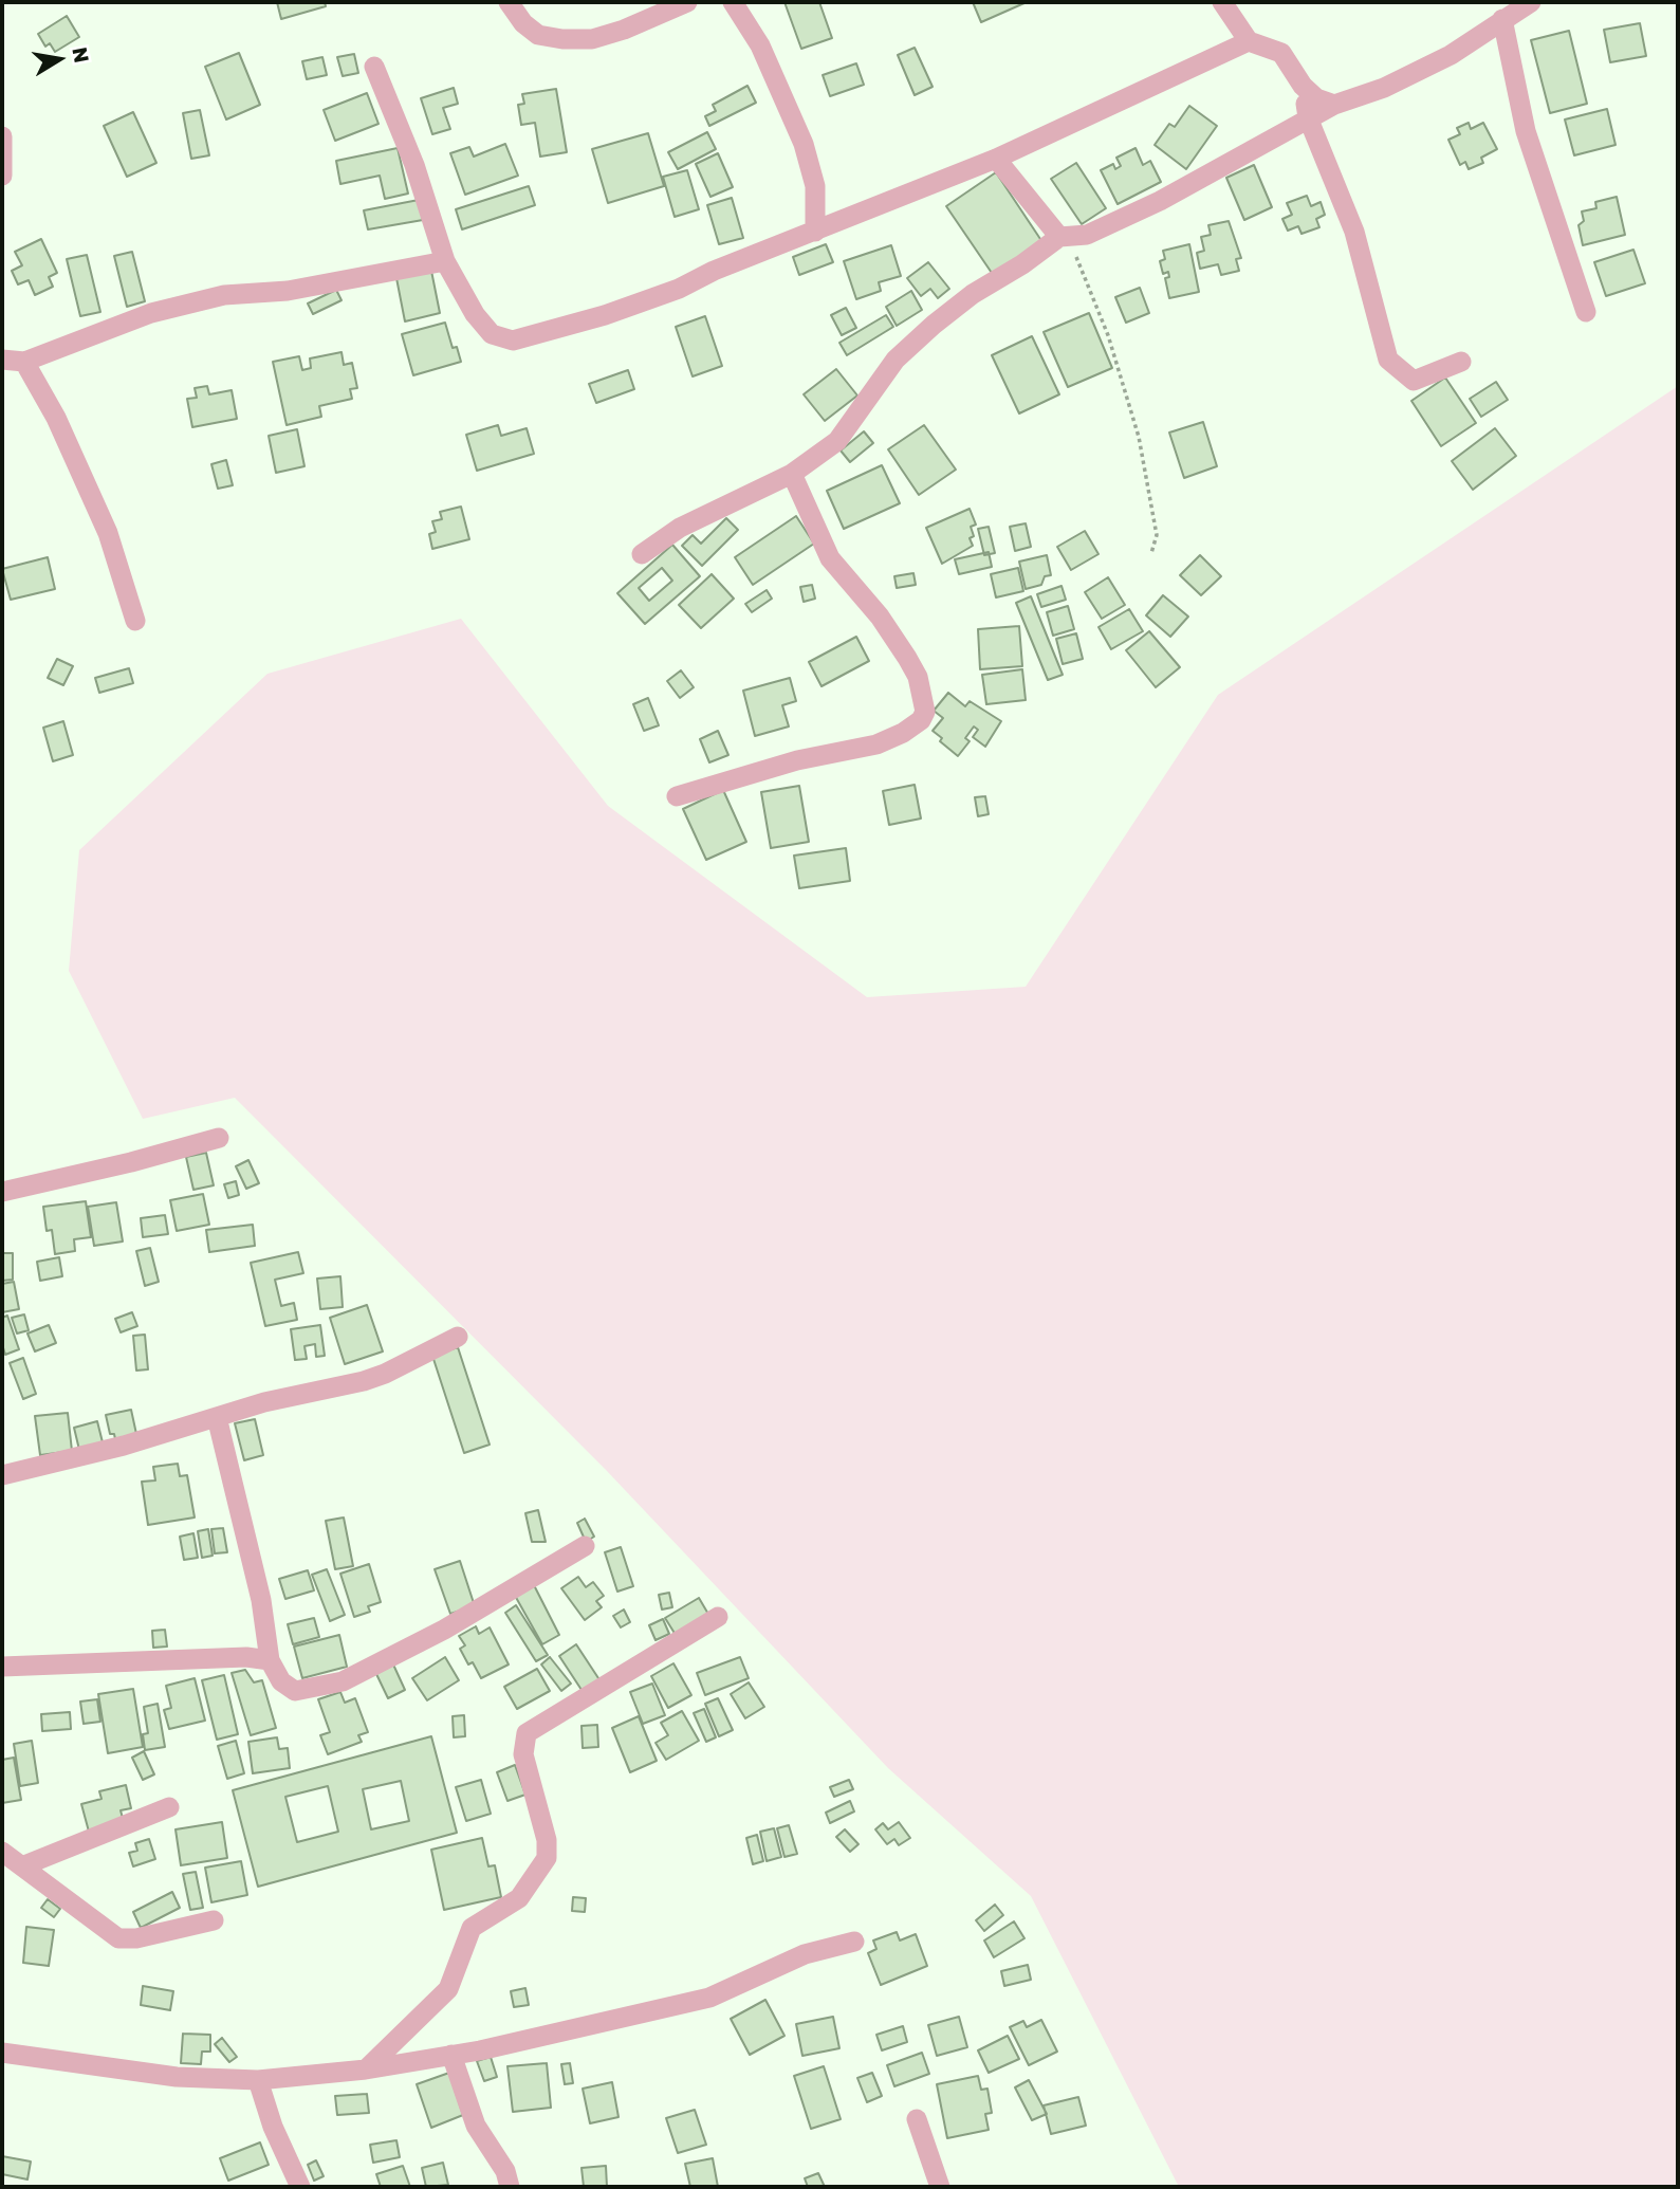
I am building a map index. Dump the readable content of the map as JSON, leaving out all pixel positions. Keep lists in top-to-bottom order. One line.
{"north":"right"}
